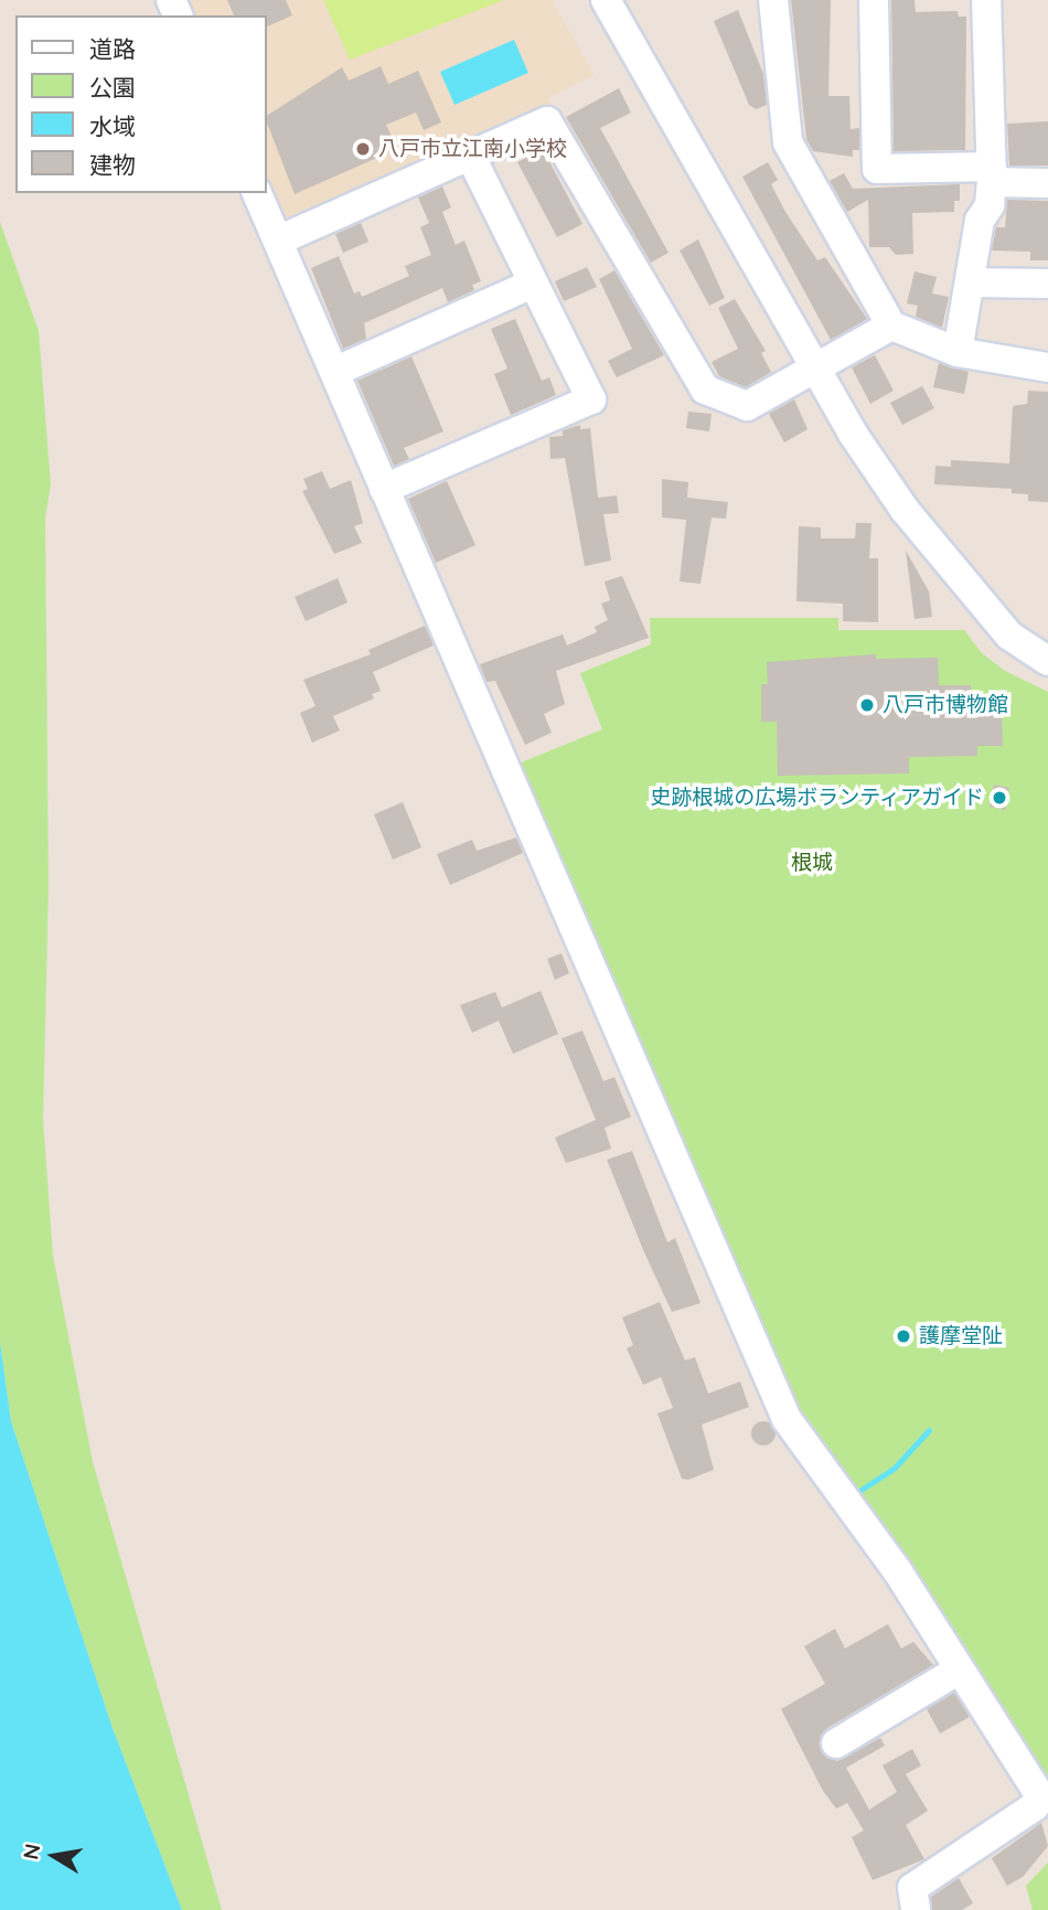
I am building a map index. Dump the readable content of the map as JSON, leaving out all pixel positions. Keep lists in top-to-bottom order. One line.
{"parks":["根城"],"places":["八戸市立江南小学校","八戸市博物館","史跡根城の広場ボランティアガイド","護摩堂阯"],"legend":["道路","公園","水域","建物"],"north":"left"}
